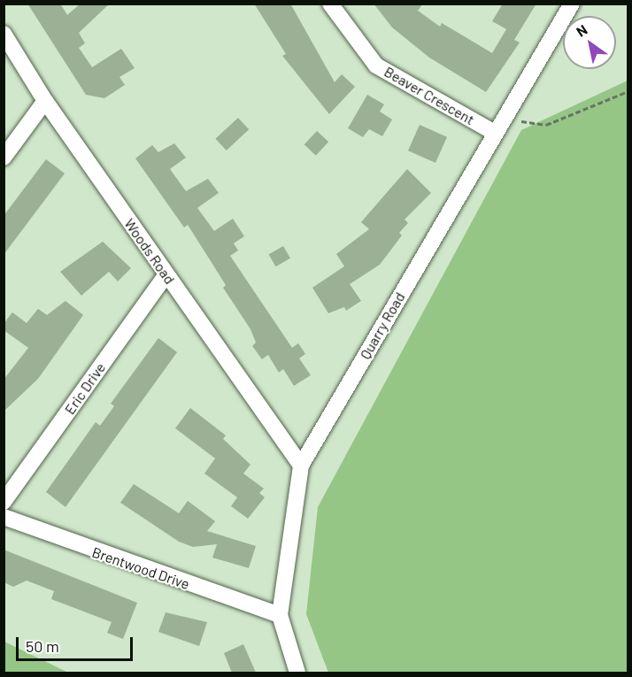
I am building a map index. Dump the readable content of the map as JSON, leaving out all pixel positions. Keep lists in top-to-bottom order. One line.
{"streets":{"street":["Beaver Crescent","Woods Road","Quarry Road","Eric Drive","Brentwood Drive"]},"crossings":[["Beaver Crescent","Quarry Road"],["Woods Road","Quarry Road"],["Woods Road","Eric Drive"],["Quarry Road","Brentwood Drive"]],"scale_bar":"50 m","north":"top left"}
